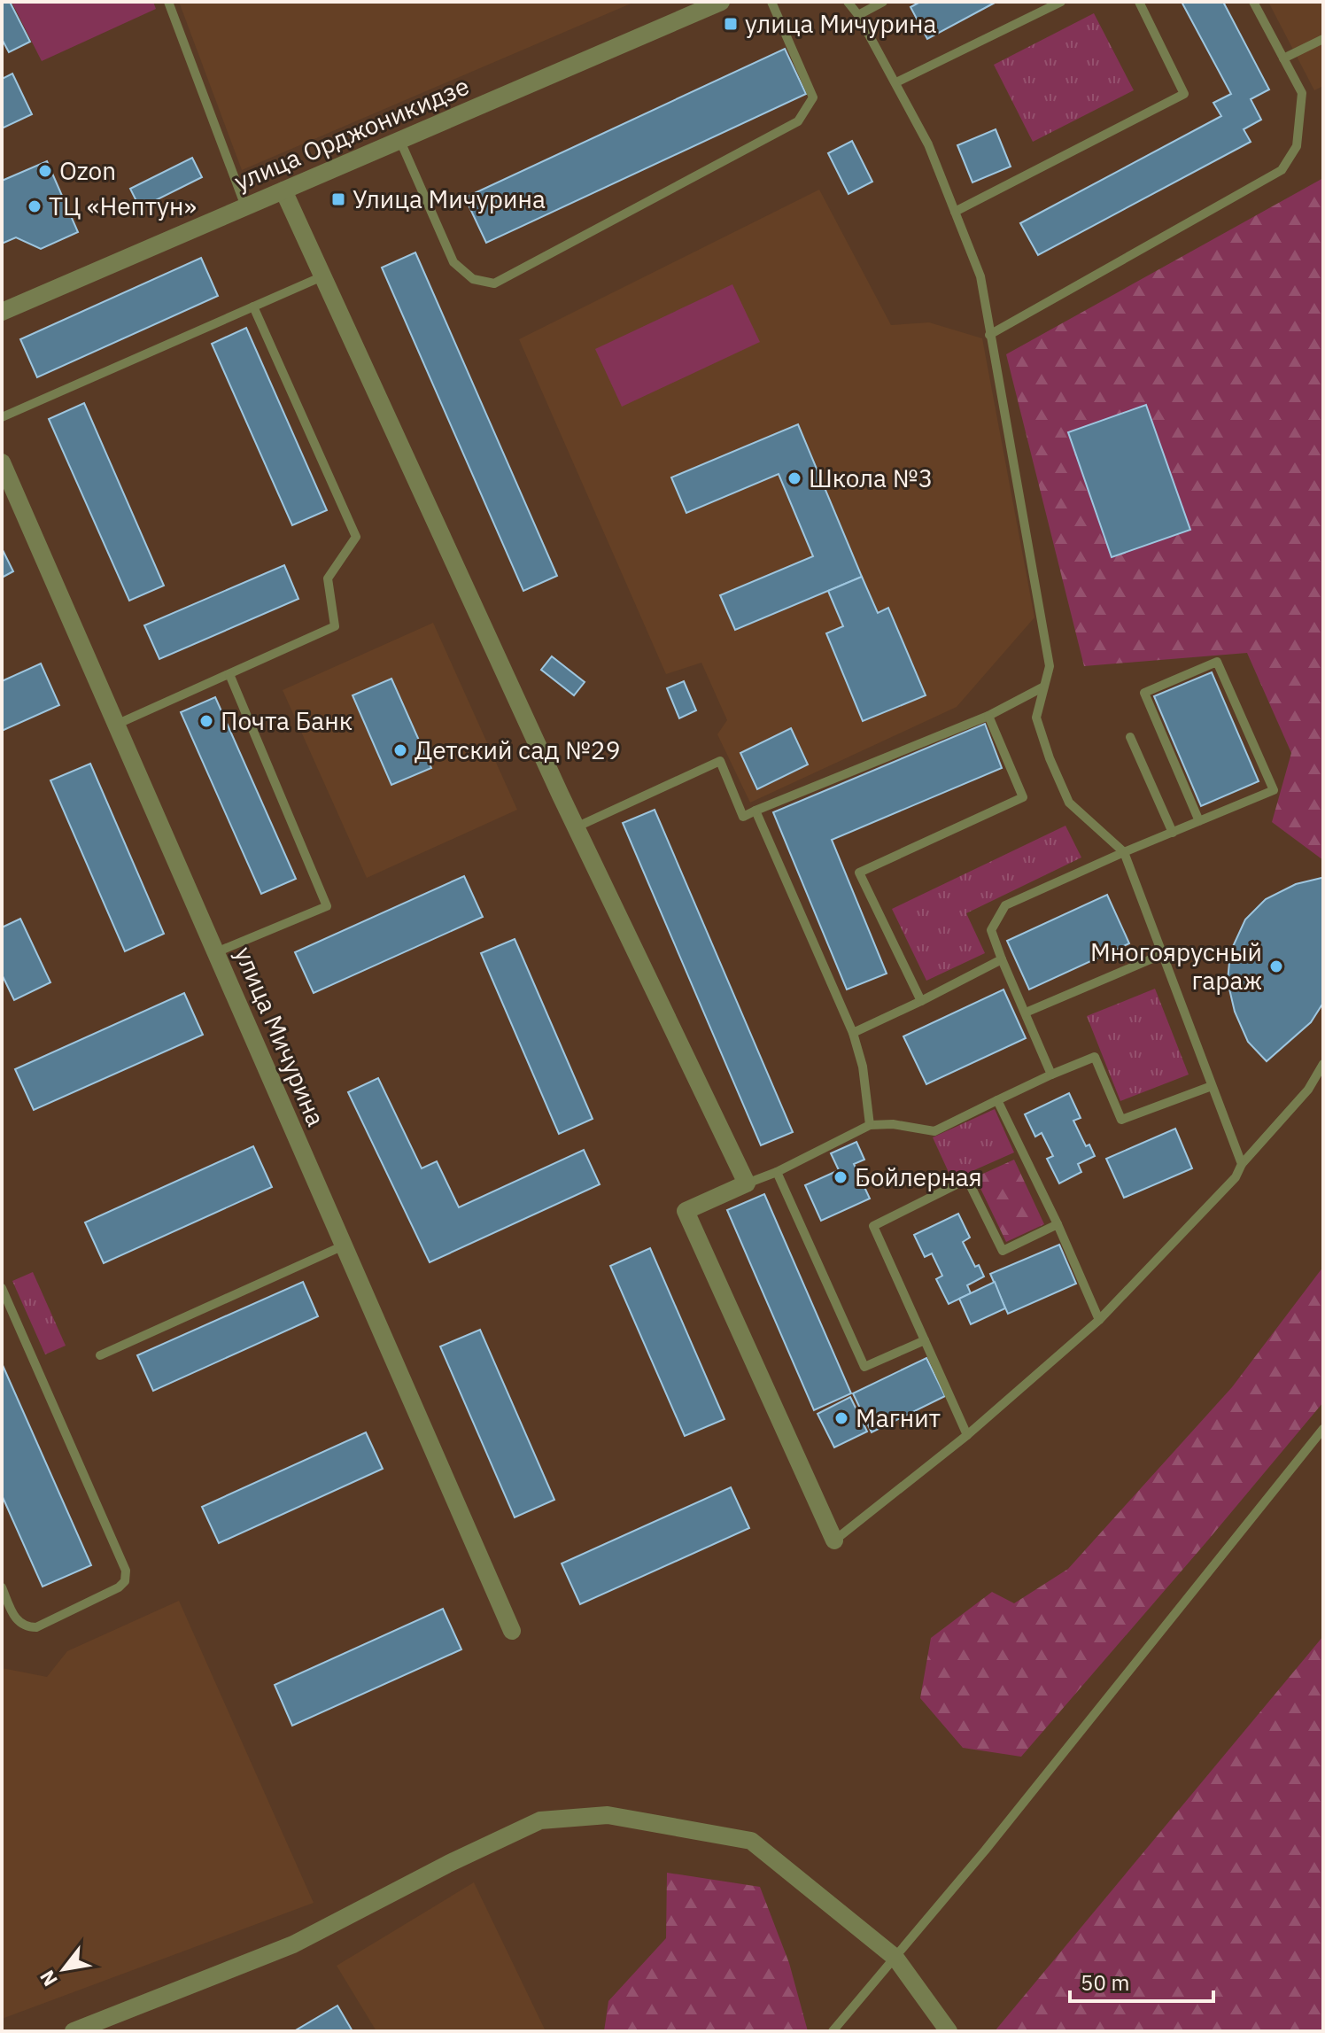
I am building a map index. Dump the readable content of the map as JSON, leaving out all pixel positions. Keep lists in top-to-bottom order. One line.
{"streets":{"street":["улица Орджоникидзе","улица Мичурина"]},"places":{"transit":["улица Мичурина","Улица Мичурина"],"other":["Ozon","ТЦ «Нептун»","Школа №3","Почта Банк","Детский сад №29","Многоярусный гараж","Бойлерная","Магнит"]},"scale_bar":"50 m","north":"bottom left"}
